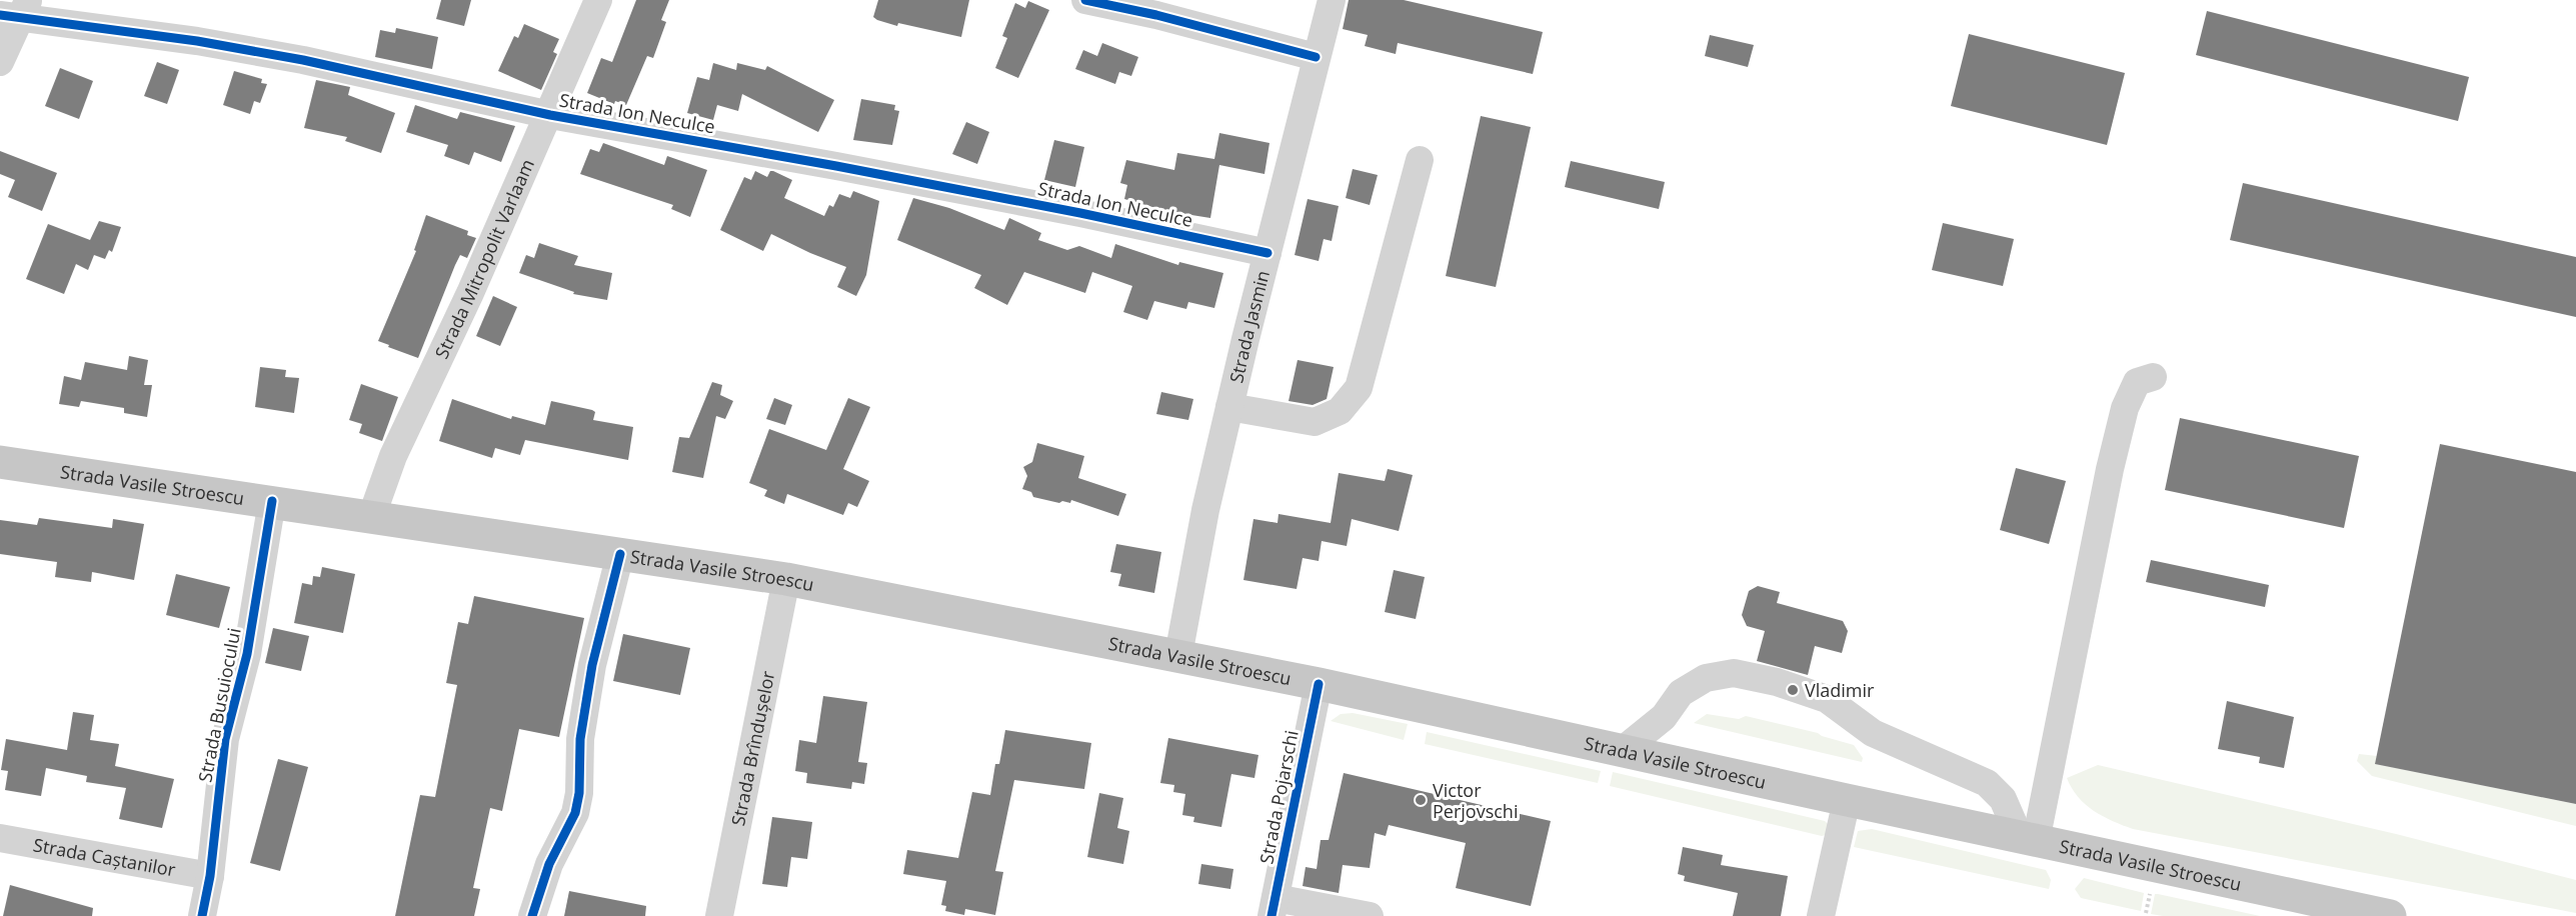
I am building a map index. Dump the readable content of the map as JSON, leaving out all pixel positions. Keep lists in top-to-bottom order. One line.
{"streets":{"main road":["Strada Vasile Stroescu"],"street":["Strada Ion Neculce","Strada Mitropolit Varlaam","Strada Jasmin","Strada Busuiocului","Strada Brîndușelor","Strada Pojarschi","Strada Caștanilor"]},"crossings":[["Strada Ion Neculce","Strada Mitropolit Varlaam"],["Strada Ion Neculce","Strada Jasmin"],["Strada Mitropolit Varlaam","Strada Vasile Stroescu"],["Strada Jasmin","Strada Vasile Stroescu"],["Strada Vasile Stroescu","Strada Busuiocului"],["Strada Vasile Stroescu","Strada Brîndușelor"],["Strada Vasile Stroescu","Strada Pojarschi"],["Strada Busuiocului","Strada Caștanilor"]],"places":["Vladimir","Victor Perjovschi"]}
